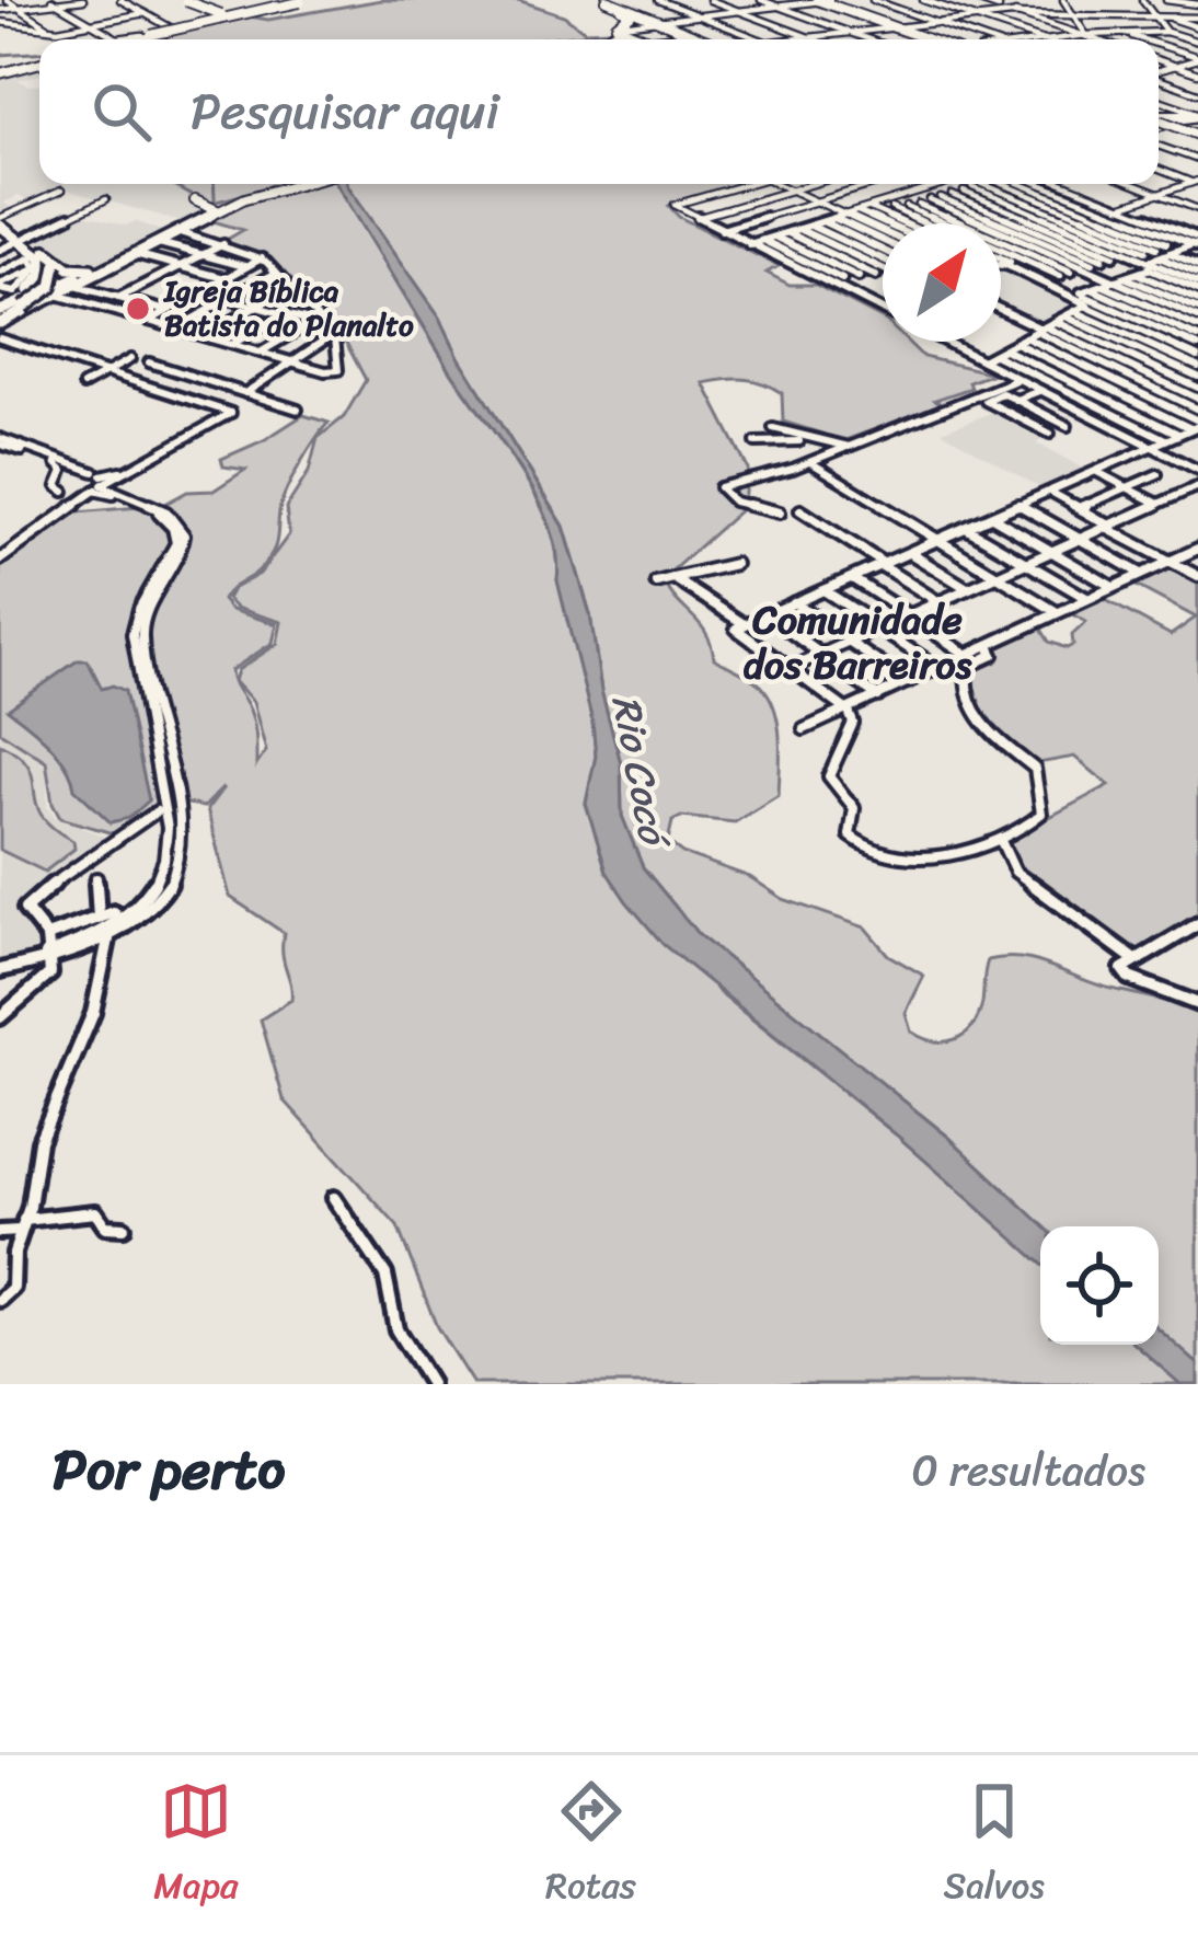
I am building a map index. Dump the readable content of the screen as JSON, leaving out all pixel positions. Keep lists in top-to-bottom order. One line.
{"districts":["Comunidade dos Barreiros"],"water":["Rio Cocó"],"places":["Igreja Bíblica Batista do Planalto"],"north":"top right","page":{"search":"Pesquisar aqui","heading":["Por perto","0 resultados"],"nav":["Mapa","Rotas","Salvos"]}}
